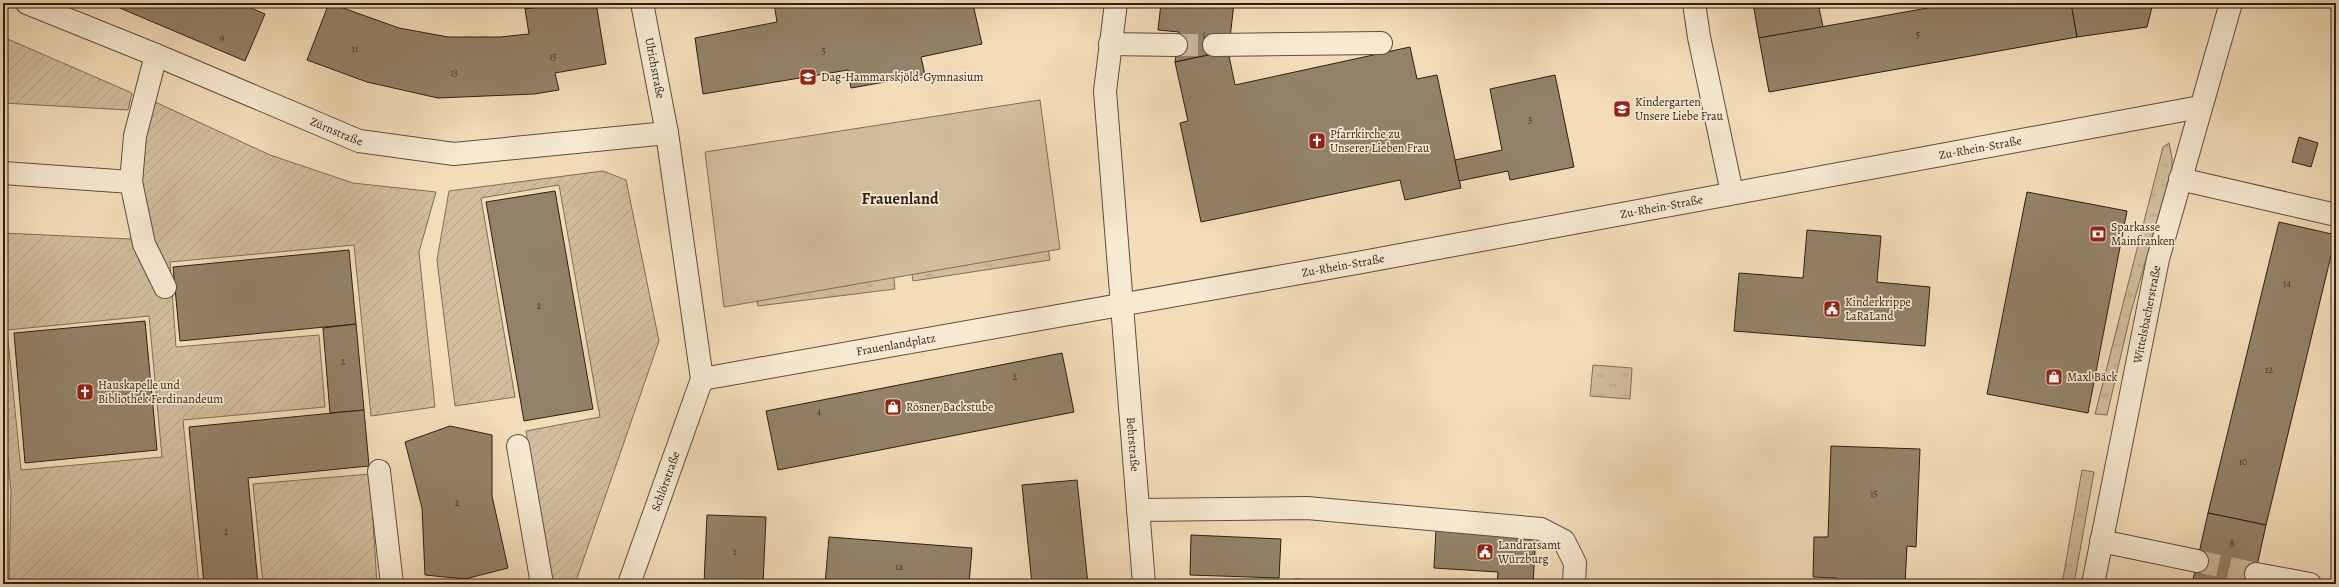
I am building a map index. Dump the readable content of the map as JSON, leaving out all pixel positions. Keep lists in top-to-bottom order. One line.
{"streets":{"street":["Ulrichstraße","Zürnstraße","Zu-Rhein-Straße","Wittelsbacherstraße","Frauenlandplatz","Behrstraße","Schlörstraße"]},"crossings":[["Ulrichstraße","Zürnstraße"],["Zu-Rhein-Straße","Wittelsbacherstraße"],["Zu-Rhein-Straße","Frauenlandplatz"],["Zu-Rhein-Straße","Behrstraße"],["Frauenlandplatz","Behrstraße"],["Frauenlandplatz","Schlörstraße"]],"districts":["Frauenland"],"places":{"school or university":["Dag-Hammarskjöld-Gymnasium","Kindergarten Unsere Liebe Frau"],"church":["Pfarrkirche zu Unserer Lieben Frau","Hauskapelle und Bibliothek Ferdinandeum"],"bank":["Sparkasse Mainfranken"],"public building":["Kinderkrippe LaRaLand","Landratsamt Würzburg"],"shop":["Maxl Bäck","Rösner Backstube"]},"house_numbers":["1","5","9","11","5","15","13","3","14","2","2","12","2","4","10","15","2","2","8","1","1a"]}
